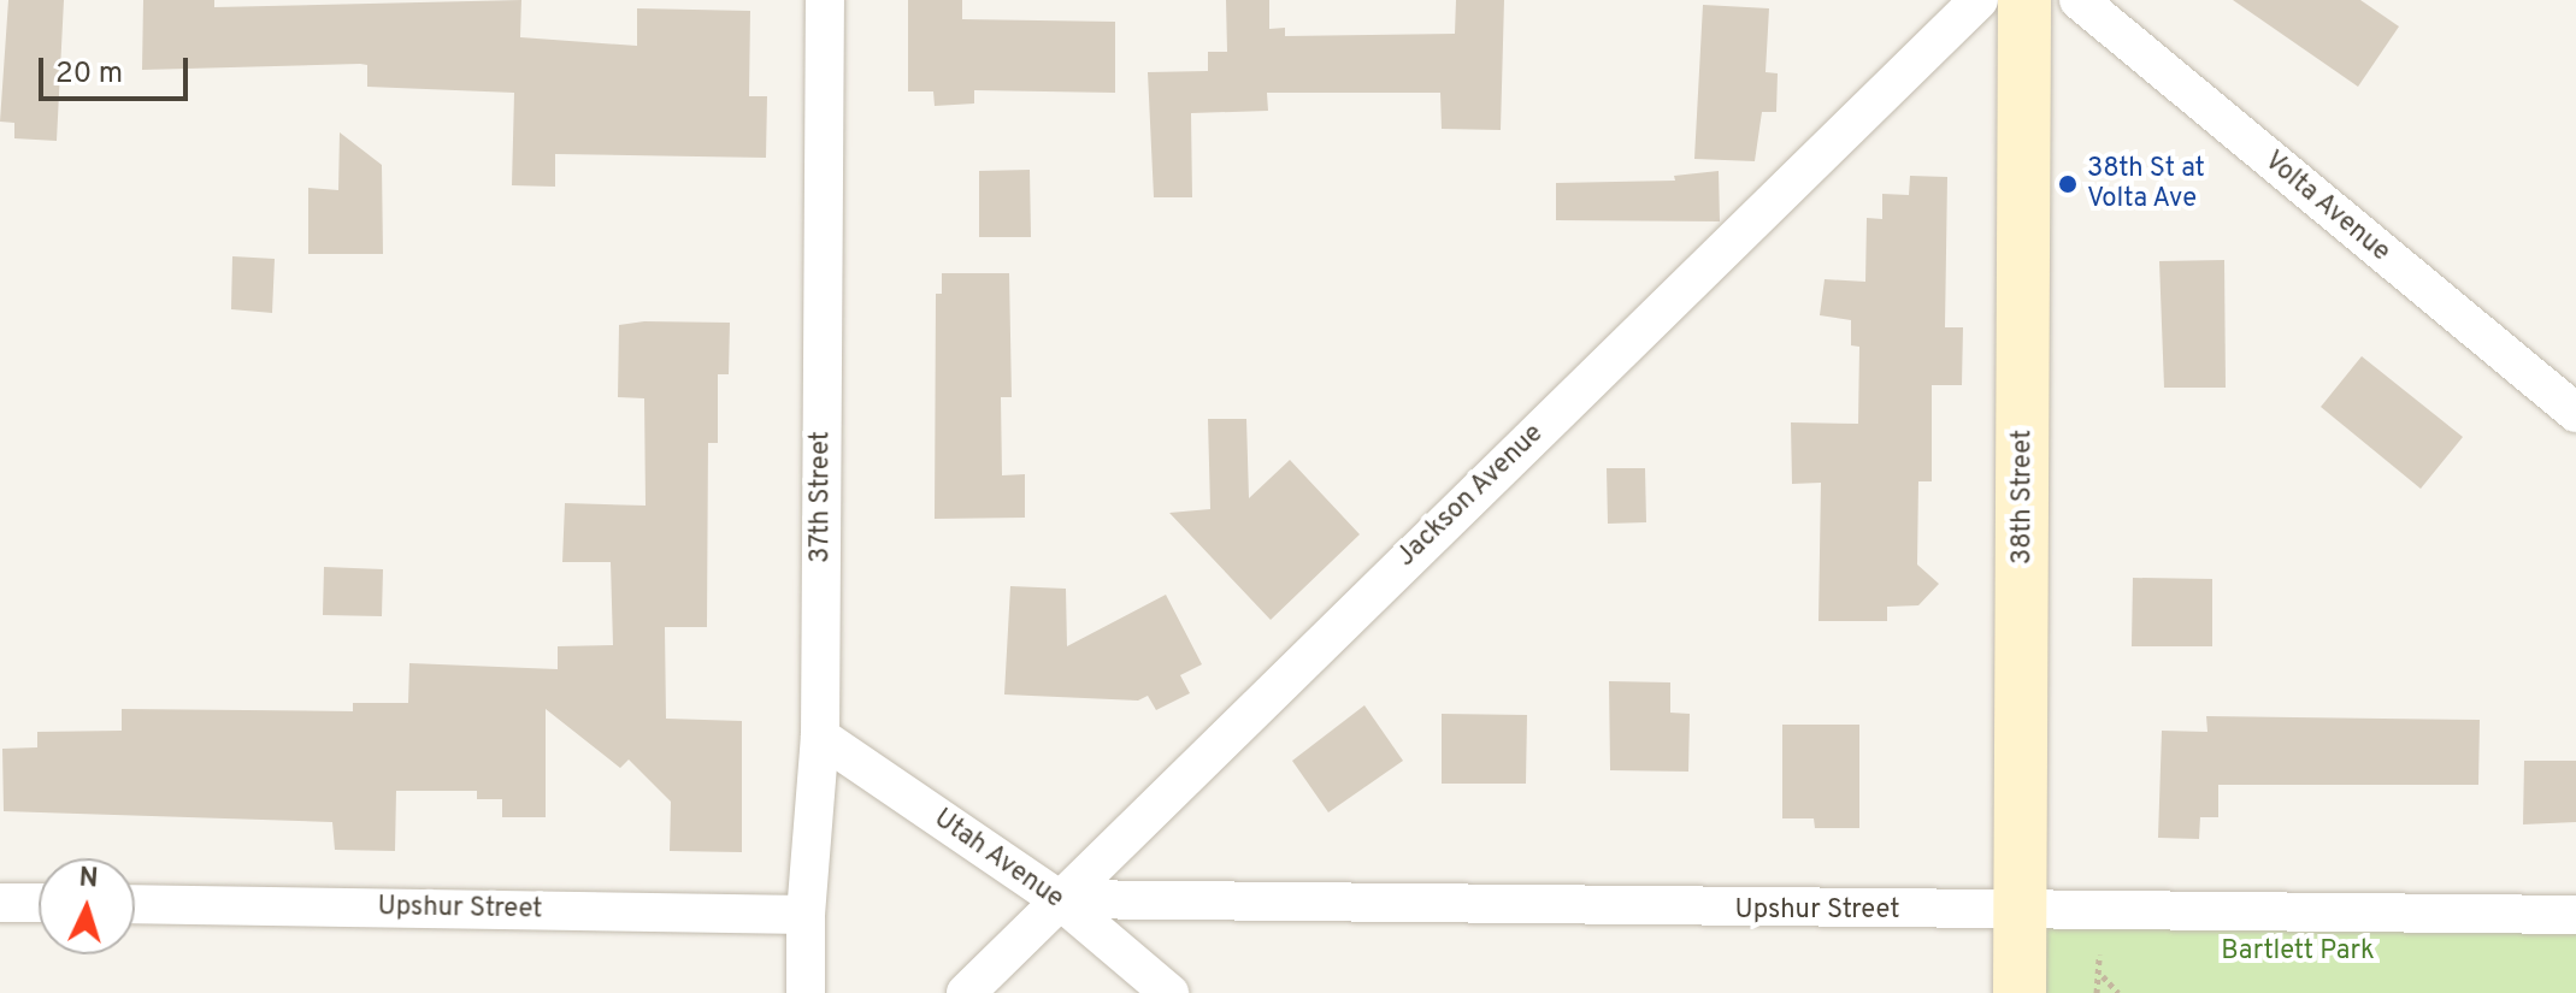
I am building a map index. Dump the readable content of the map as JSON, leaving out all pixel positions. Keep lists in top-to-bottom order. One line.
{"streets":{"main road":["38th Street"],"street":["Volta Avenue","Jackson Avenue","37th Street","Utah Avenue","Upshur Street"]},"crossings":[["Jackson Avenue","Utah Avenue"],["Jackson Avenue","Upshur Street"],["37th Street","Utah Avenue"],["37th Street","Upshur Street"],["38th Street","Upshur Street"],["Utah Avenue","Upshur Street"]],"parks":["Bartlett Park"],"places":["38th St at Volta Ave"],"scale_bar":"20 m","north":"top"}
